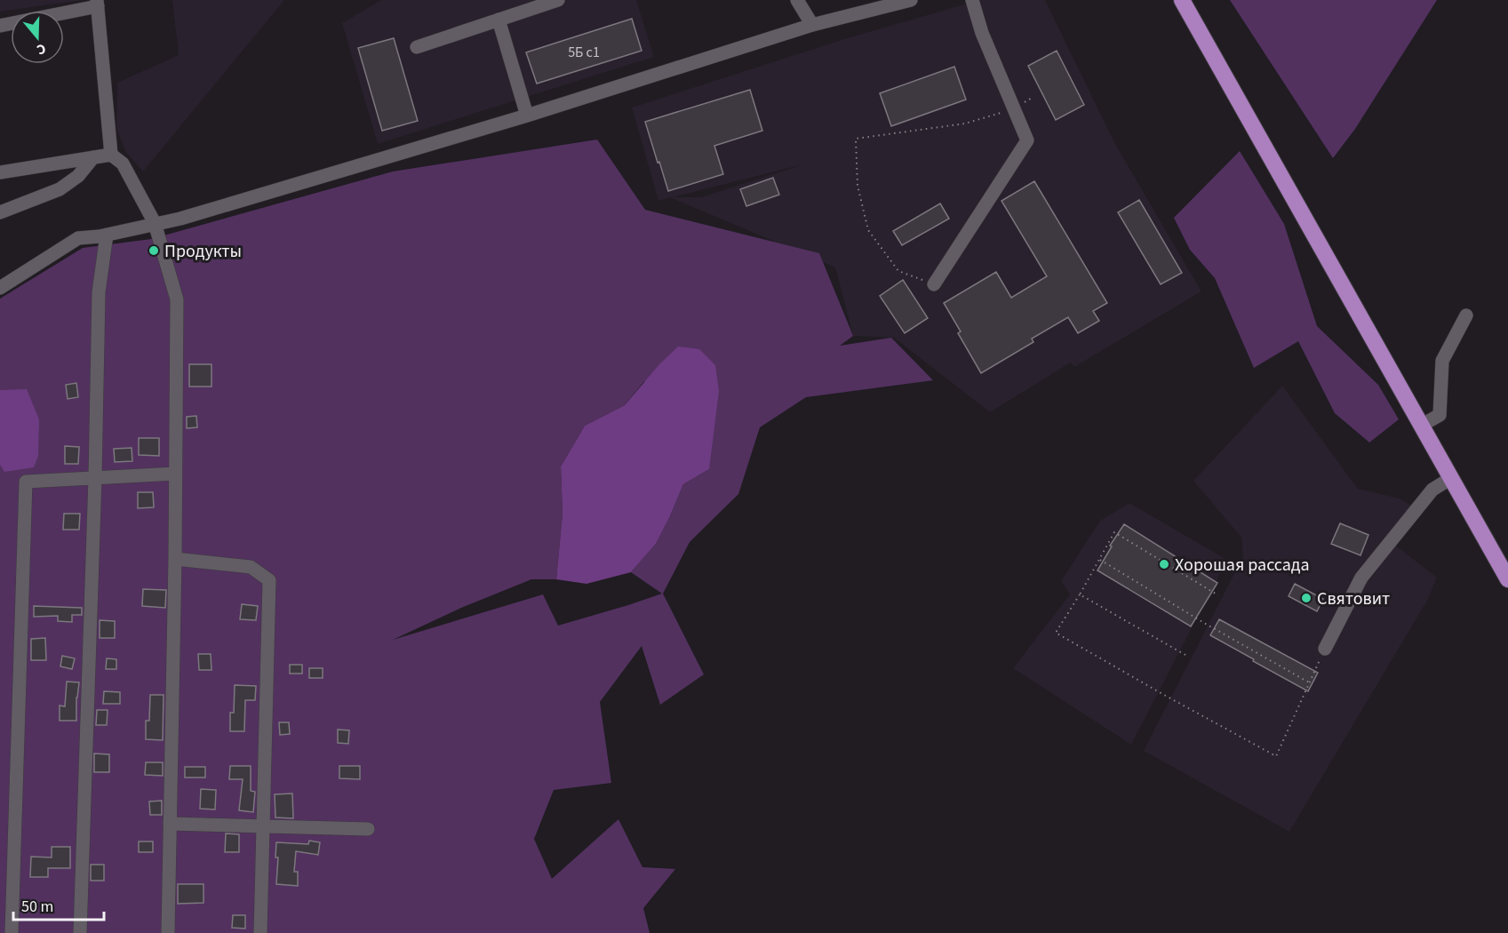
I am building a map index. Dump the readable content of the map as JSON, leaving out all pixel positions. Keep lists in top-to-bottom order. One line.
{"places":["Продукты","Хорошая рассада","Святовит"],"house_numbers":["5Б с1"],"scale_bar":"50 m","north":"bottom"}
